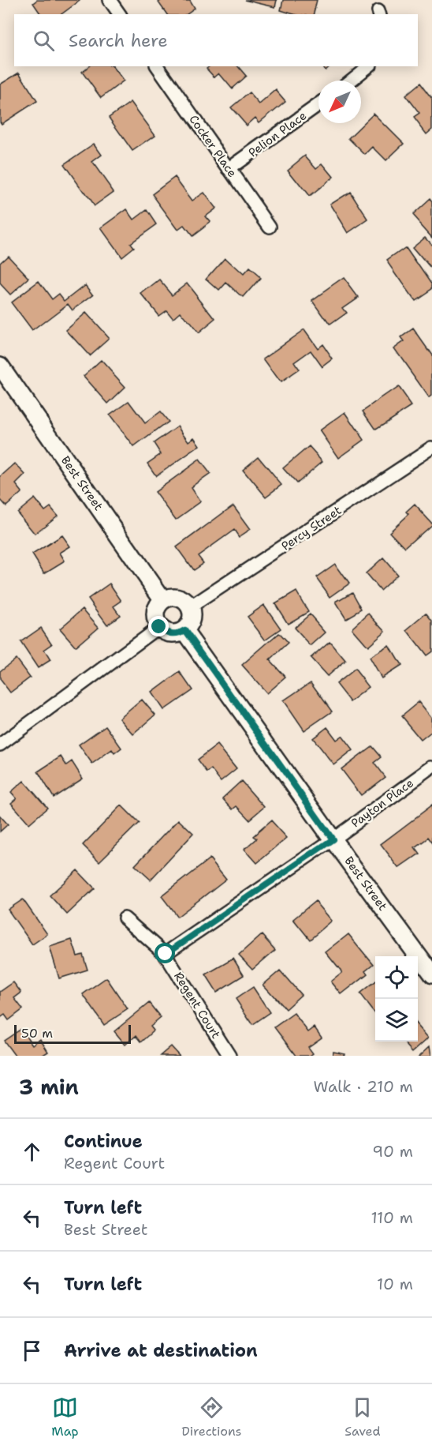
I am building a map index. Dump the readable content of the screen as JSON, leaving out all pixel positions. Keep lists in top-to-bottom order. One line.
{"streets":{"street":["Pelion Place","Cocker Place","Best Street","Percy Street","Payton Place","Regent Court"]},"crossings":[["Pelion Place","Cocker Place"],["Best Street","Percy Street"],["Best Street","Payton Place"]],"scale_bar":"50 m","north":"bottom left","page":{"search":"Search here","scale":"50 m","heading":["3 min","Walk · 210 m"],"list":[["Continue","Regent Court","90 m"],["Turn left","Best Street","110 m"],["Turn left","10 m"],"Arrive at destination"],"nav":["Map","Directions","Saved"]}}
